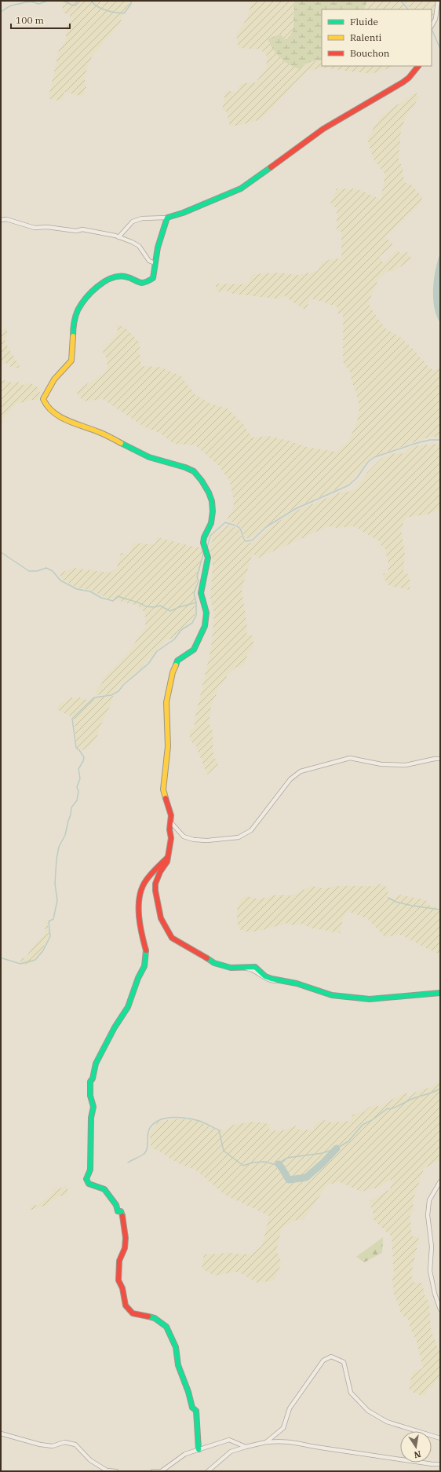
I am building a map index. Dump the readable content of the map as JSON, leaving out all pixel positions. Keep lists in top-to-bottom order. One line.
{"legend":["Fluide","Ralenti","Bouchon"],"scale_bar":"100 m","north":"bottom"}
